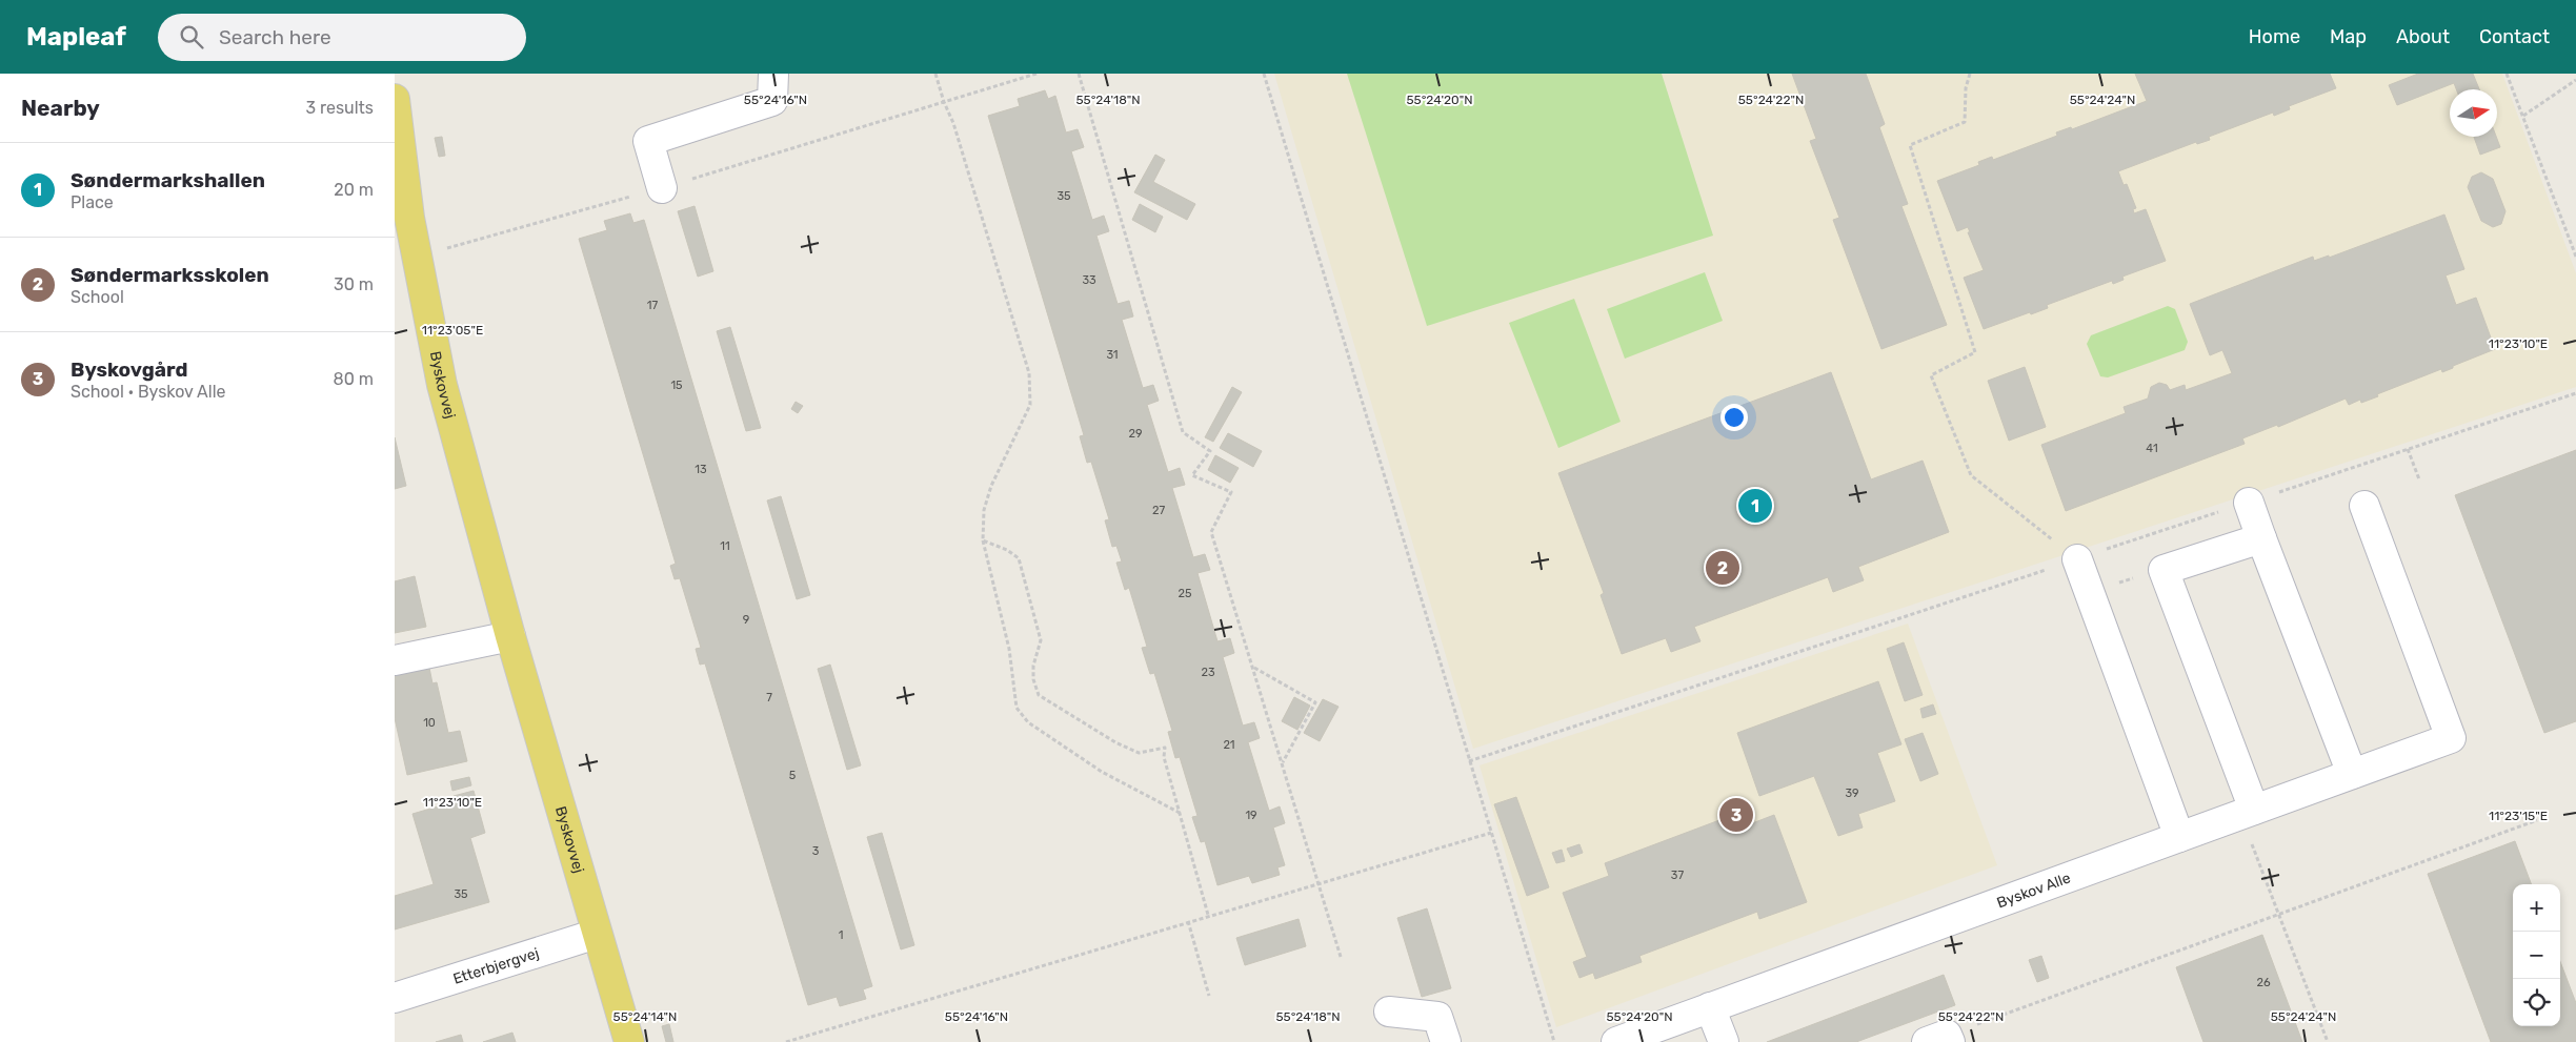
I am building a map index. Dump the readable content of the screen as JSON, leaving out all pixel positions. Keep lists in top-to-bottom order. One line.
{"streets":{"main road":["Byskovvej"],"street":["Byskov Alle","Etterbjergvej"]},"crossings":[["Byskovvej","Etterbjergvej"]],"house_numbers":["35","33","17","31","15","29","41","13","27","11","25","9","23","7","10","21","5","39","19","3","37","35","1","26"],"north":"right","page":{"header":"Mapleaf","search":"Search here","nav":["Home","Map","About","Contact"],"heading":["Nearby","3 results"],"list":[{"mark":"1","name":"Søndermarkshallen","note":"Place","value":"20 m"},{"mark":"2","name":"Søndermarksskolen","note":"School","value":"30 m"},{"mark":"3","name":"Byskovgård","note":"School · Byskov Alle","value":"80 m"}],"pins":["1","2","3"],"map_buttons":["+","−"]},"coordinates":["55°24'16\"N","55°24'18\"N","55°24'20\"N","55°24'22\"N","55°24'24\"N","11°23'05\"E","11°23'10\"E","11°23'15\"E","55°24'14\"N"]}
